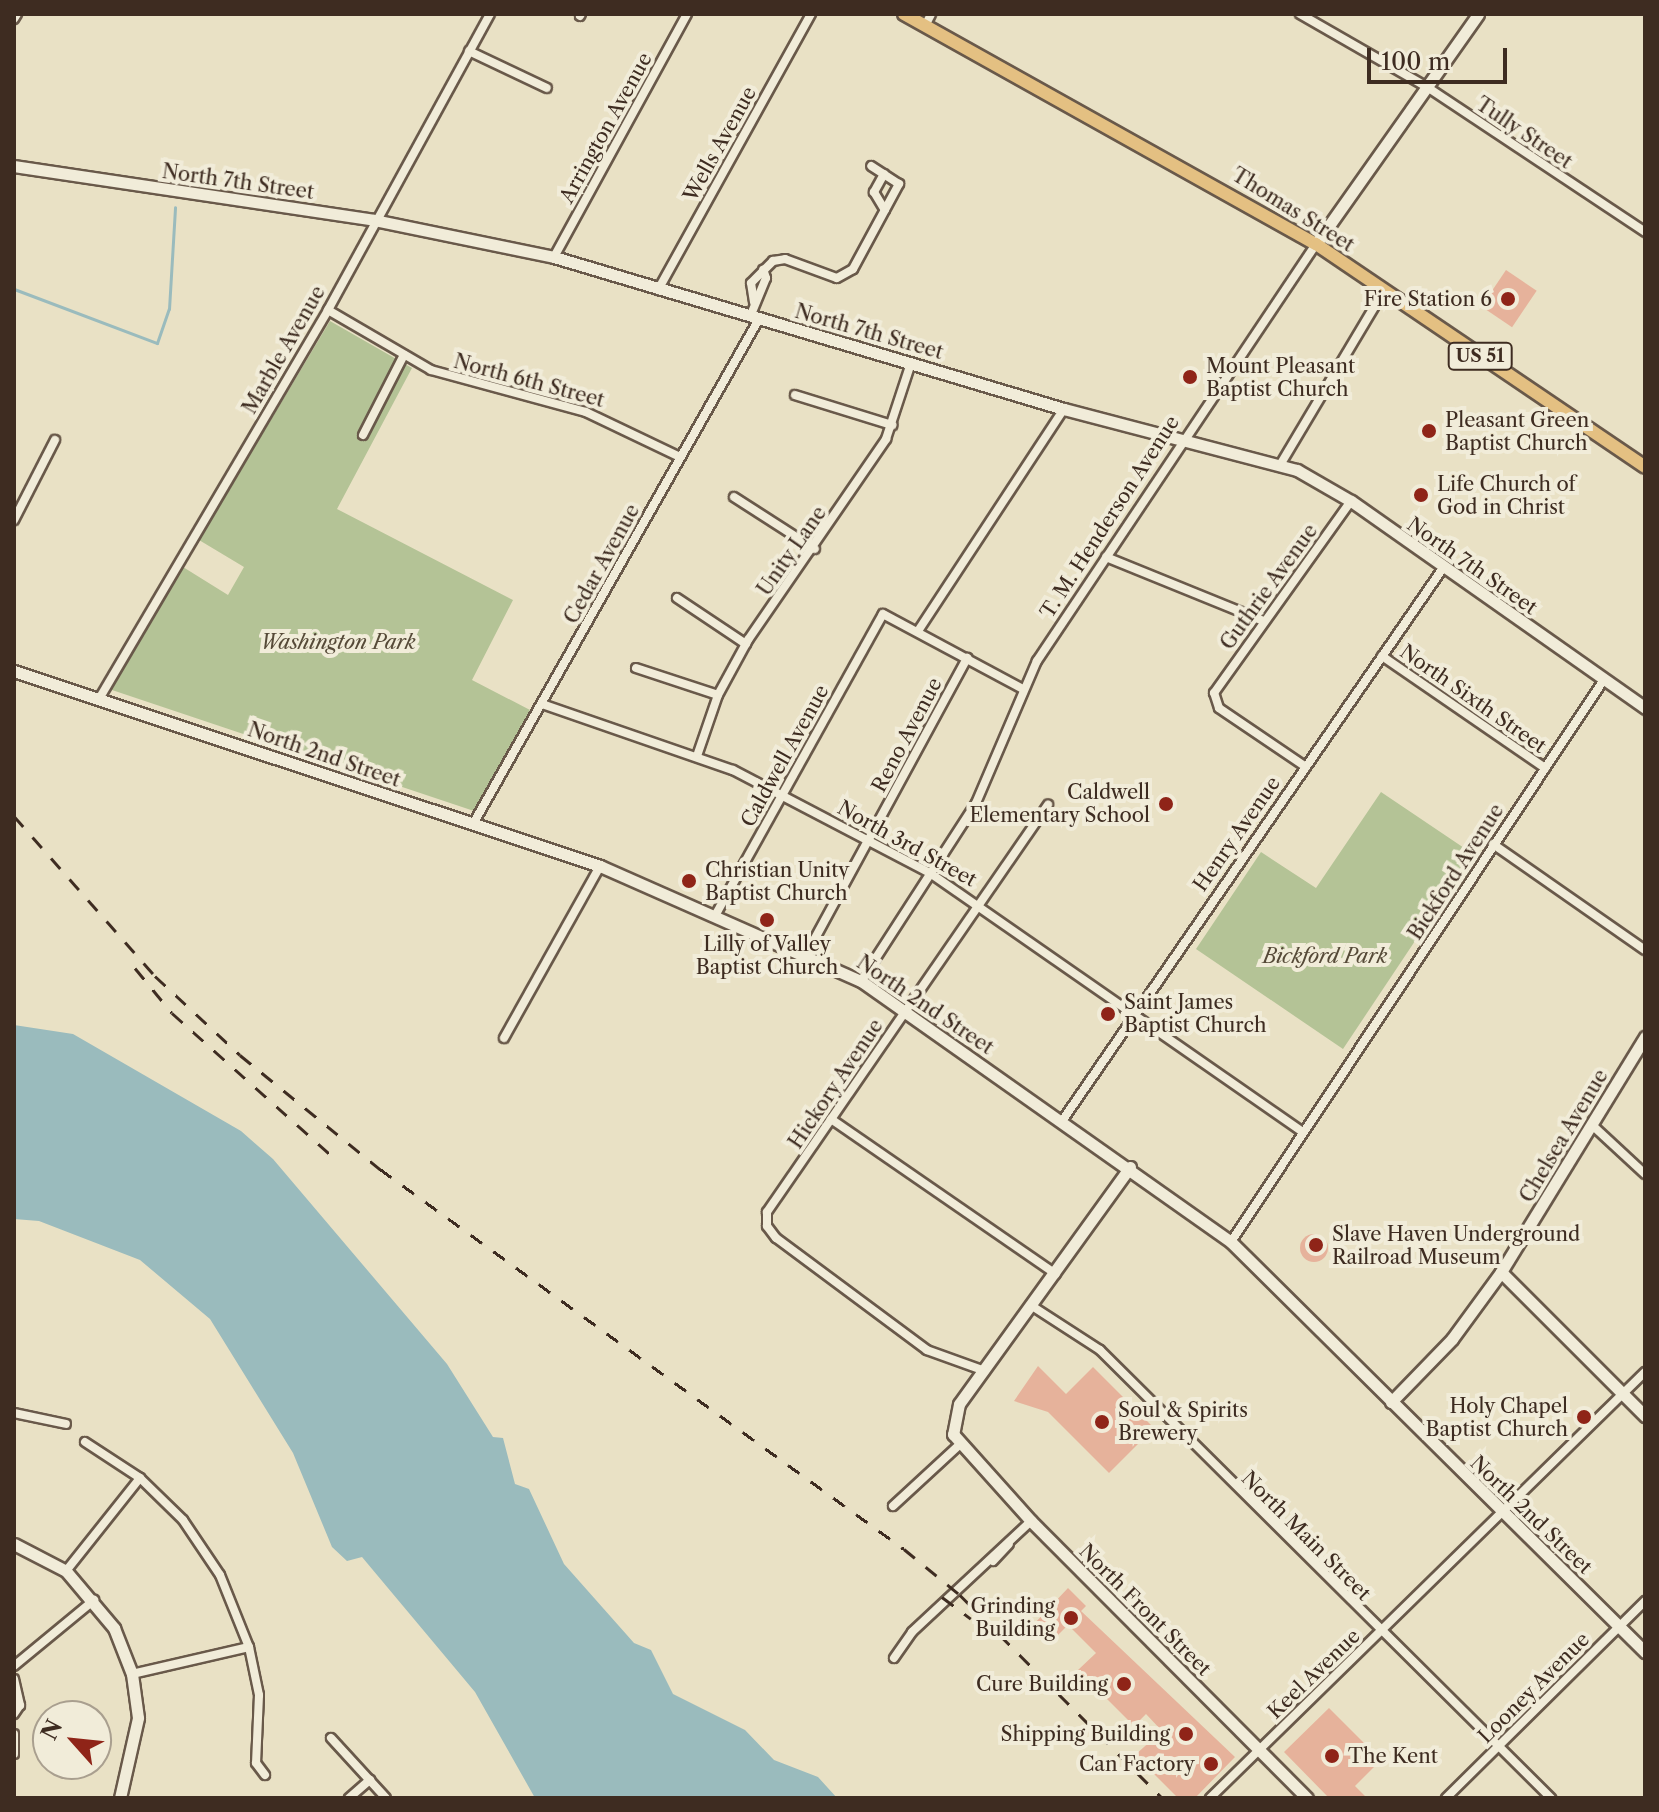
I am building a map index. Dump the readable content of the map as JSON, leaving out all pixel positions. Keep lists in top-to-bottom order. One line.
{"streets":{"main road":["Thomas Street","US 51"],"street":["Arrington Avenue","Tully Street","Wells Avenue","North 7th Street","Marble Avenue","North 6th Street","T. M. Henderson Avenue","Unity Lane","Cedar Avenue","Guthrie Avenue","North Sixth Street","Reno Avenue","North 2nd Street","Caldwell Avenue","Henry Avenue","North 3rd Street","Bickford Avenue","Hickory Avenue","Chelsea Avenue","North Main Street","North Front Street","Keel Avenue","Looney Avenue"]},"crossings":[["Arrington Avenue","North 7th Street"],["Tully Street","T. M. Henderson Avenue"],["Wells Avenue","North 7th Street"],["North 7th Street","Marble Avenue"],["North 7th Street","T. M. Henderson Avenue"],["North 7th Street","Unity Lane"],["North 7th Street","Cedar Avenue"],["North 7th Street","Guthrie Avenue"],["North 7th Street","Henry Avenue"],["North 7th Street","Bickford Avenue"],["Thomas Street","T. M. Henderson Avenue"],["Marble Avenue","North 6th Street"],["Marble Avenue","North 2nd Street"],["North 6th Street","Cedar Avenue"],["T. M. Henderson Avenue","North 2nd Street"],["T. M. Henderson Avenue","North 3rd Street"],["Unity Lane","North 3rd Street"],["Cedar Avenue","North 2nd Street"],["Cedar Avenue","North 3rd Street"],["Guthrie Avenue","Henry Avenue"],["North Sixth Street","Henry Avenue"],["North Sixth Street","Bickford Avenue"],["Reno Avenue","North 2nd Street"],["Reno Avenue","North 3rd Street"],["North 2nd Street","Caldwell Avenue"],["North 2nd Street","Henry Avenue"],["North 2nd Street","Bickford Avenue"],["North 2nd Street","Hickory Avenue"],["North 2nd Street","Chelsea Avenue"],["North 2nd Street","Keel Avenue"],["North 2nd Street","Looney Avenue"],["Caldwell Avenue","North 3rd Street"],["Henry Avenue","North 3rd Street"],["North 3rd Street","Bickford Avenue"],["North 3rd Street","Hickory Avenue"],["North Main Street","Keel Avenue"],["North Main Street","Looney Avenue"],["North Front Street","Keel Avenue"]],"parks":["Washington Park","Bickford Park"],"places":["Fire Station 6","Mount Pleasant Baptist Church","Pleasant Green Baptist Church","Life Church of God in Christ","Caldwell Elementary School","Christian Unity Baptist Church","Lilly of Valley Baptist Church","Saint James Baptist Church","Slave Haven Underground Railroad Museum","Holy Chapel Baptist Church","Soul & Spirits Brewery","Grinding Building","Cure Building","Shipping Building","The Kent","Can Factory"],"scale_bar":"100 m","north":"top left"}
